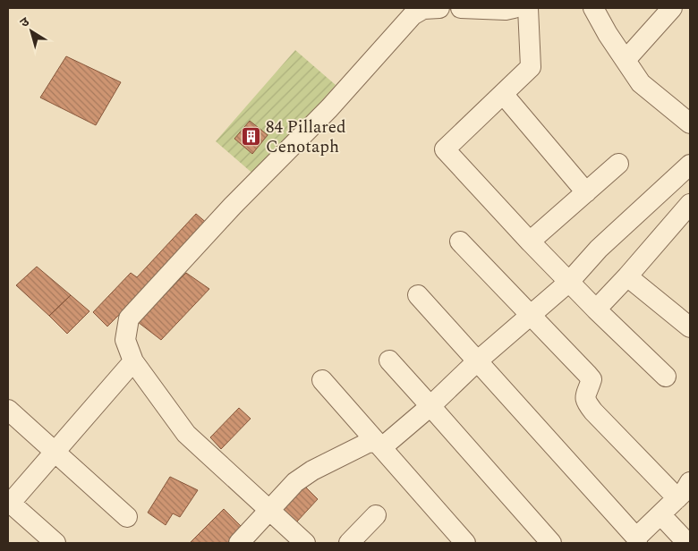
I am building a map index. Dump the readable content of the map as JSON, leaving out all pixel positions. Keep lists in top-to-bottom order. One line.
{"places":{"building":["84 Pillared Cenotaph"]},"north":"top left"}
